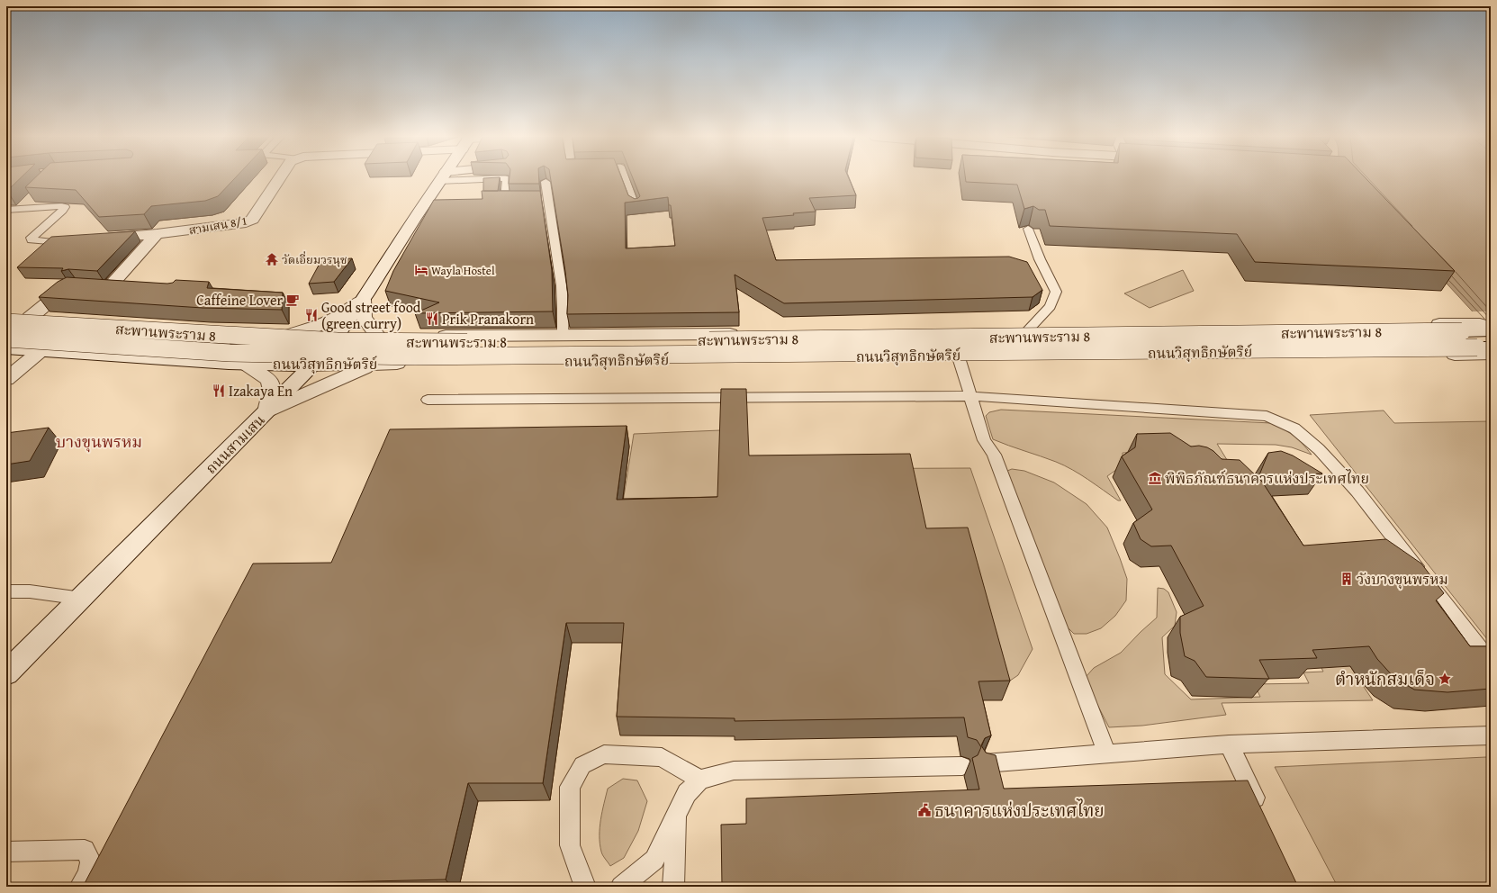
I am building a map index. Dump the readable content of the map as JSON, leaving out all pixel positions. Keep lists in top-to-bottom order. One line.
{"streets":{"main road":["สามเสน 8/1","สะพานพระราม 8","ถนนวิสุทธิกษัตริย์","ถนนสามเสน"]},"crossings":[["ถนนวิสุทธิกษัตริย์","ถนนสามเสน"]],"districts":["บางขุนพรหม"],"places":{"temple":["วัดเอี่ยมวรนุช"],"hotel":["Wayla Hostel"],"cafe":["Caffeine Lover"],"restaurant":["Good street food (green curry)","Prik Pranakorn","Izakaya En"],"museum":["พิพิธภัณฑ์ธนาคารแห่งประเทศไทย"],"building":["วังบางขุนพรหม"],"place":["ตำหนักสมเด็จ"],"public building":["ธนาคารแห่งประเทศไทย"]}}
